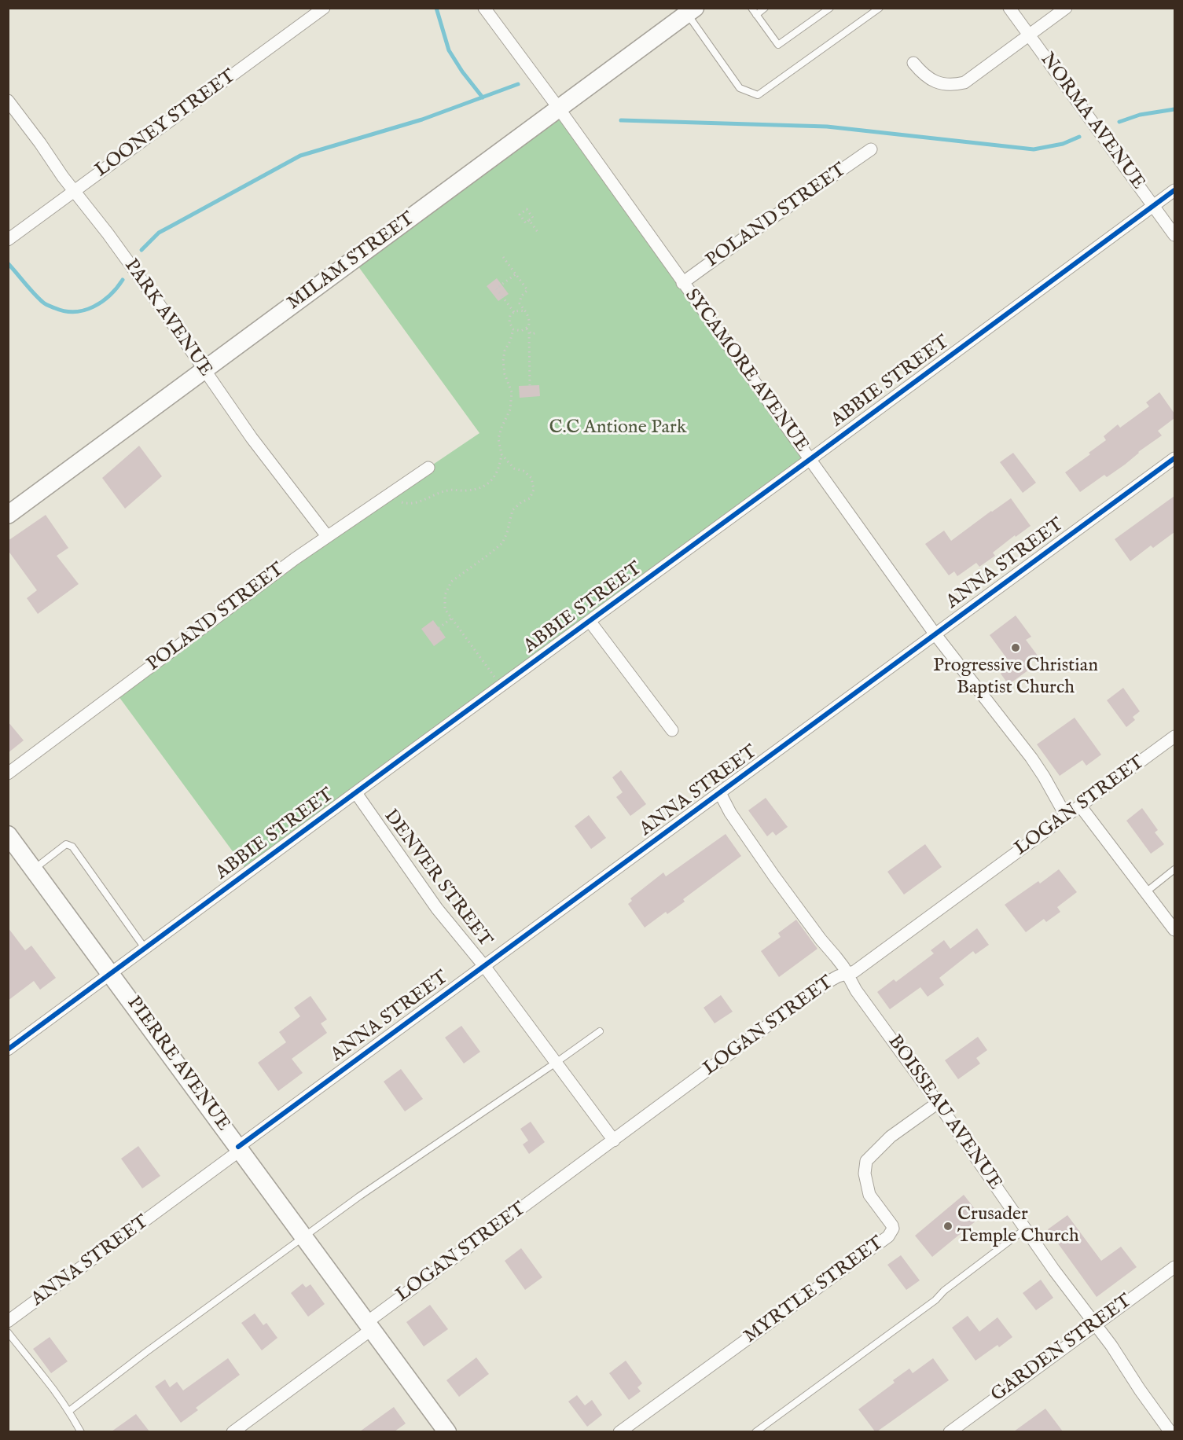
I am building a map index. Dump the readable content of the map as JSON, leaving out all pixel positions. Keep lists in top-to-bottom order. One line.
{"streets":{"street":["NORMA AVENUE","LOONEY STREET","POLAND STREET","MILAM STREET","PARK AVENUE","SYCAMORE AVENUE","ABBIE STREET","ANNA STREET","LOGAN STREET","DENVER STREET","PIERRE AVENUE","BOISSEAU AVENUE","MYRTLE STREET","GARDEN STREET"]},"crossings":[["NORMA AVENUE","ABBIE STREET"],["LOONEY STREET","PARK AVENUE"],["POLAND STREET","PARK AVENUE"],["POLAND STREET","SYCAMORE AVENUE"],["MILAM STREET","PARK AVENUE"],["MILAM STREET","SYCAMORE AVENUE"],["SYCAMORE AVENUE","ABBIE STREET"],["SYCAMORE AVENUE","ANNA STREET"],["SYCAMORE AVENUE","LOGAN STREET"],["ABBIE STREET","DENVER STREET"],["ABBIE STREET","PIERRE AVENUE"],["ANNA STREET","DENVER STREET"],["ANNA STREET","PIERRE AVENUE"],["ANNA STREET","BOISSEAU AVENUE"],["LOGAN STREET","DENVER STREET"],["LOGAN STREET","PIERRE AVENUE"],["LOGAN STREET","BOISSEAU AVENUE"],["BOISSEAU AVENUE","MYRTLE STREET"],["BOISSEAU AVENUE","GARDEN STREET"]],"parks":["C.C Antione Park"],"places":["Progressive Christian Baptist Church","Crusader Temple Church"]}
